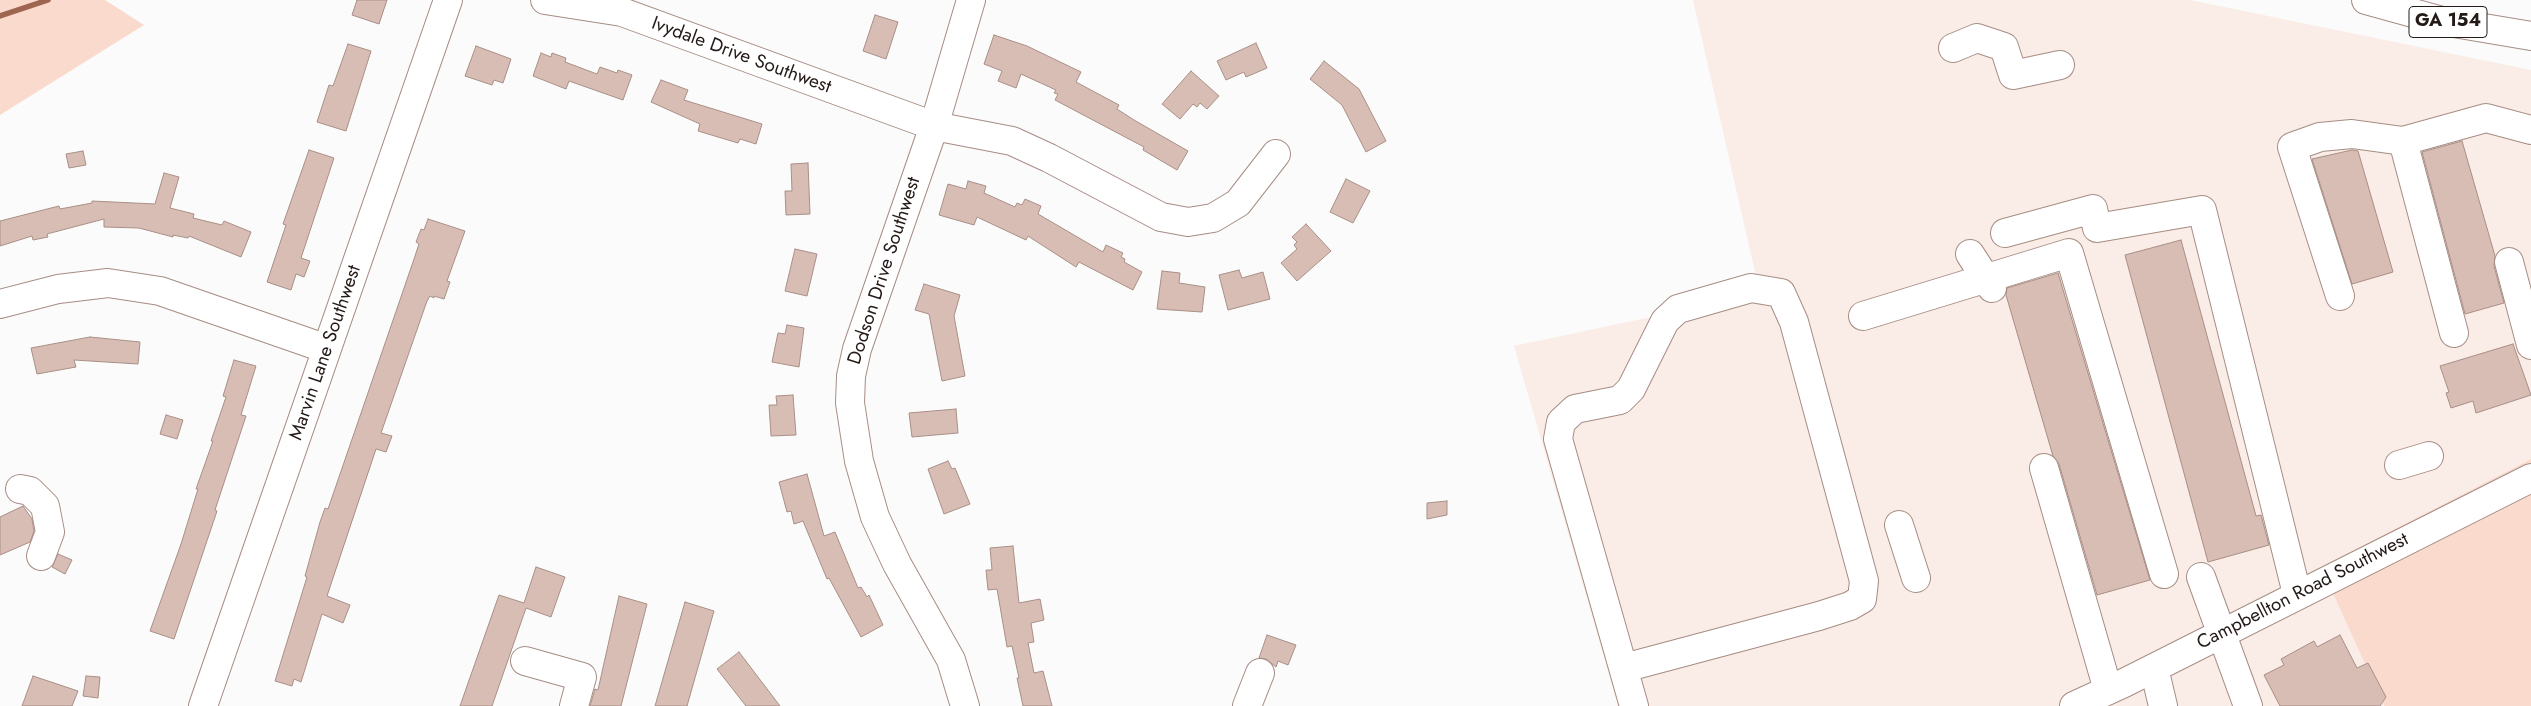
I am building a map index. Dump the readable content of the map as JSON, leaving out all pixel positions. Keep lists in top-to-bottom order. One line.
{"streets":{"main road":["GA 154","Ivydale Drive Southwest","Dodson Drive Southwest","Marvin Lane Southwest","Campbellton Road Southwest"]},"crossings":[["Ivydale Drive Southwest","Dodson Drive Southwest"]]}
